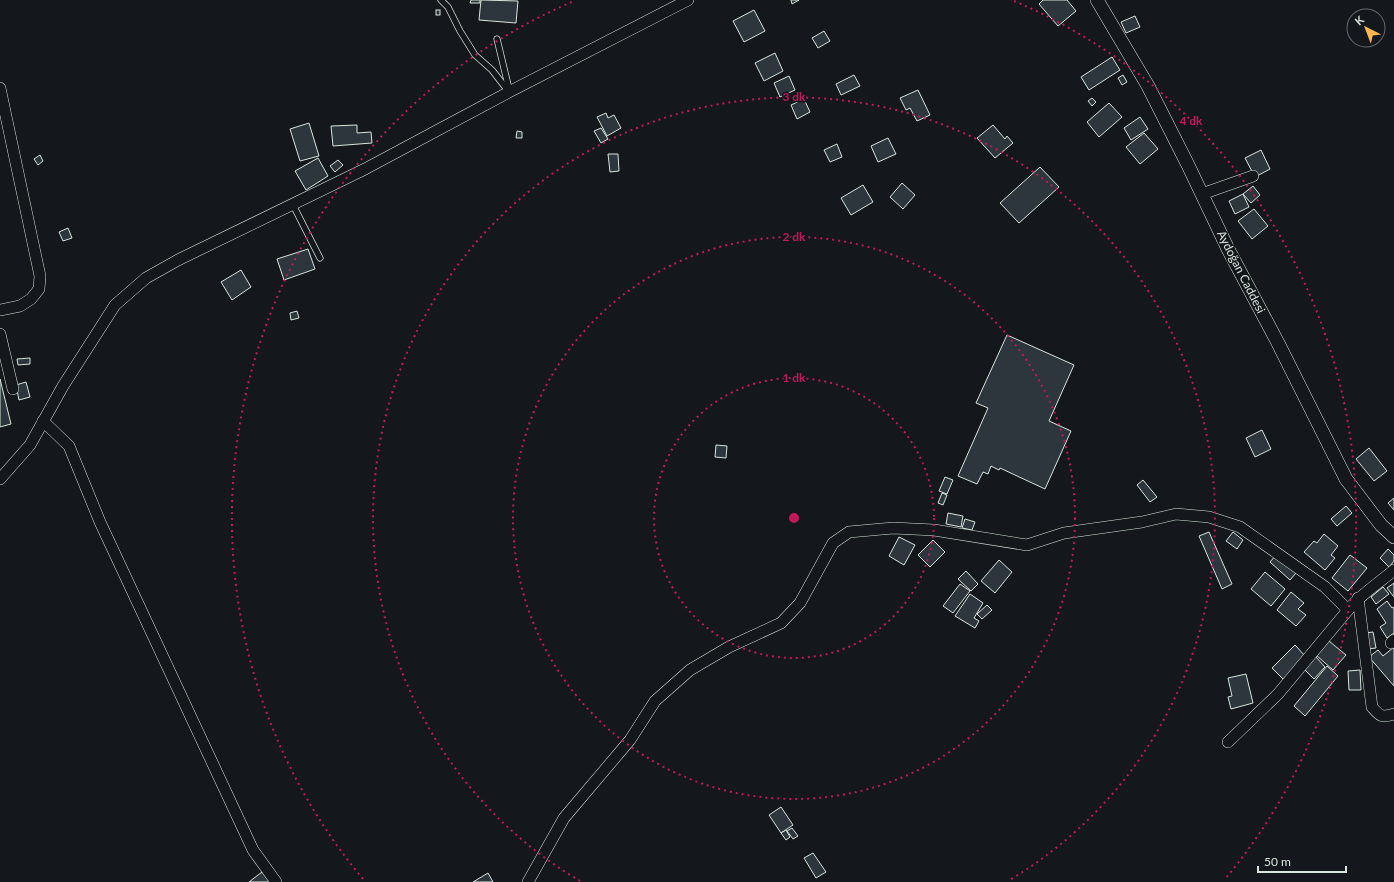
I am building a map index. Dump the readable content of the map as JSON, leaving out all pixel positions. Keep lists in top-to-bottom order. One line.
{"streets":{"street":["Aydoğan Caddesi"]},"scale_bar":"50 m","north":"top left","rings":["3 dk","4 dk","2 dk","1 dk"]}
